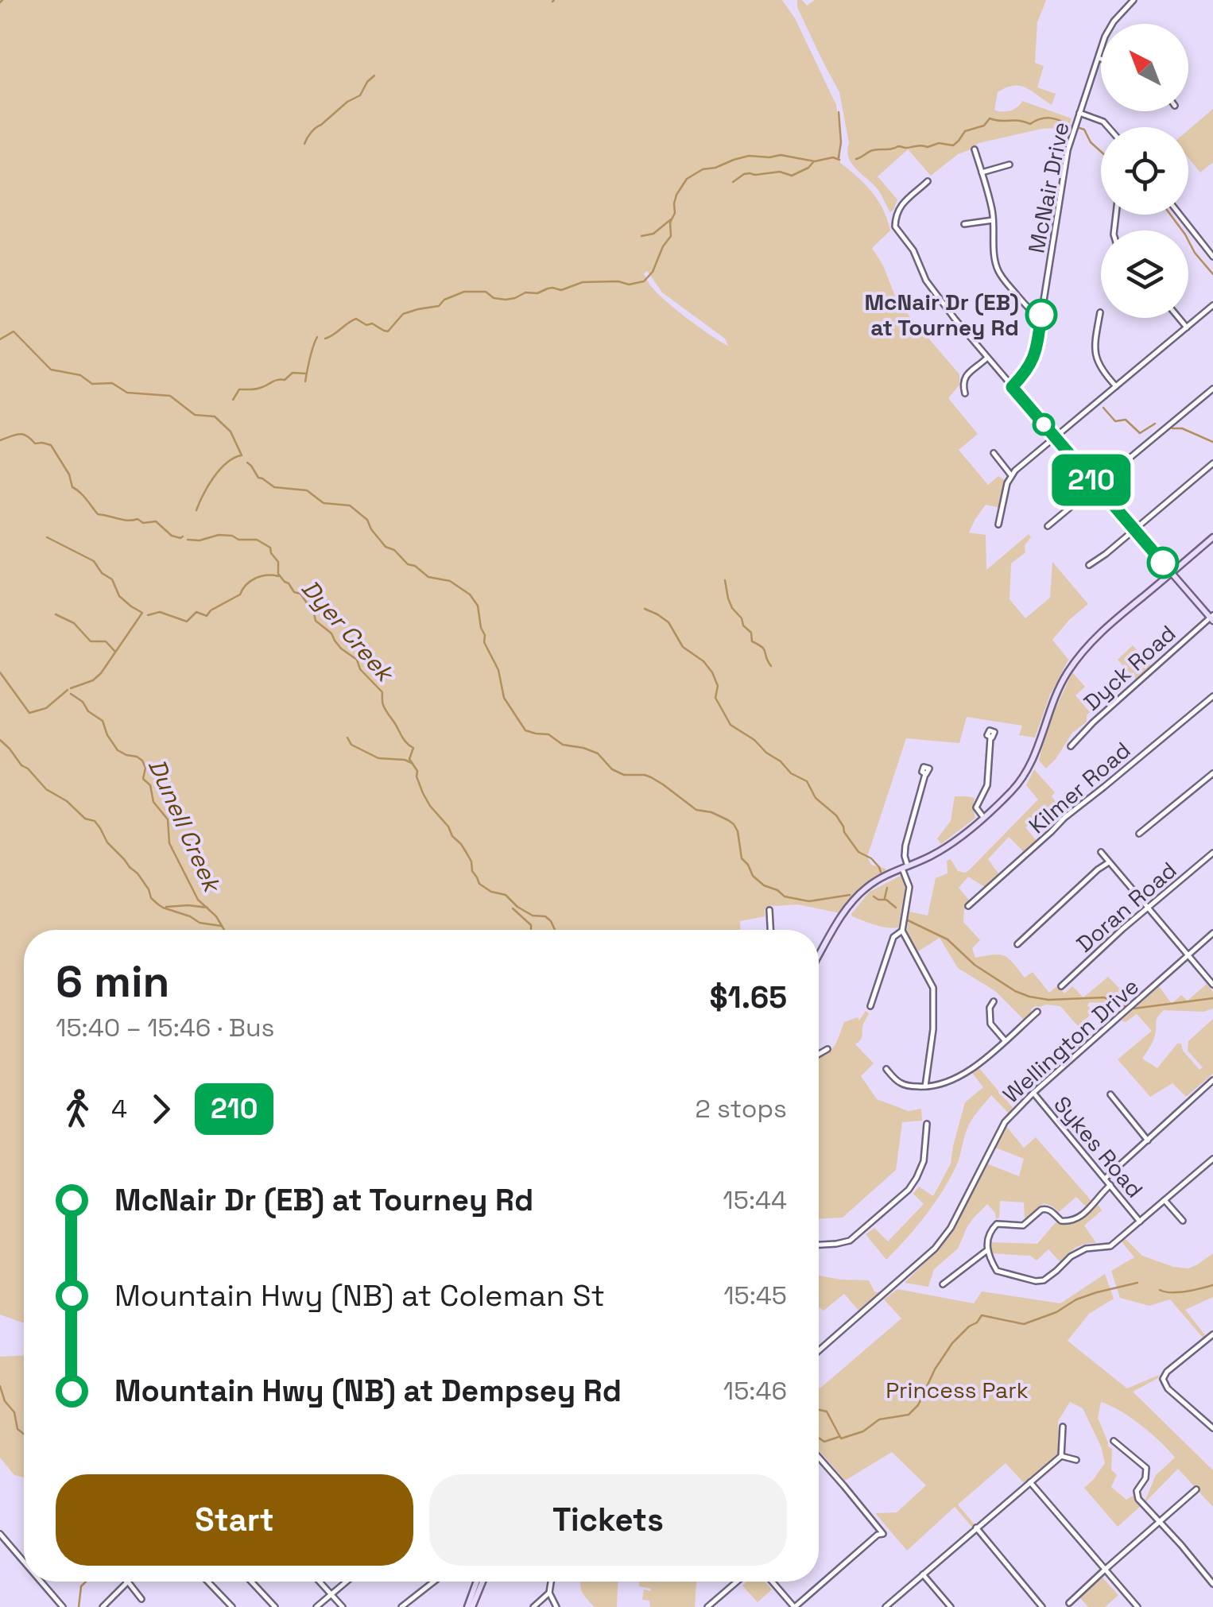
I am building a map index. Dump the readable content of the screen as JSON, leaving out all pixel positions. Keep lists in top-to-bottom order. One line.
{"streets":{"street":["McNair Drive","Dyck Road","Kilmer Road","Doran Road","Wellington Drive","Sykes Road"]},"crossings":[["Wellington Drive","Sykes Road"]],"water":["Dyer Creek","Dunell Creek"],"parks":["Princess Park"],"places":["McNair Dr (EB) at Tourney Rd"],"lines":["bus line 210"],"north":"top left","page":{"on_map":"210","heading":["6 min","15:40 – 15:46 · Bus","$1.65"],"legs":["4","210","2 stops"],"list":[{"name":"McNair Dr (EB) at Tourney Rd","value":"15:44"},{"name":"Mountain Hwy (NB) at Coleman St","value":"15:45"},{"name":"Mountain Hwy (NB) at Dempsey Rd","value":"15:46"}],"buttons":["Start","Tickets"]}}
